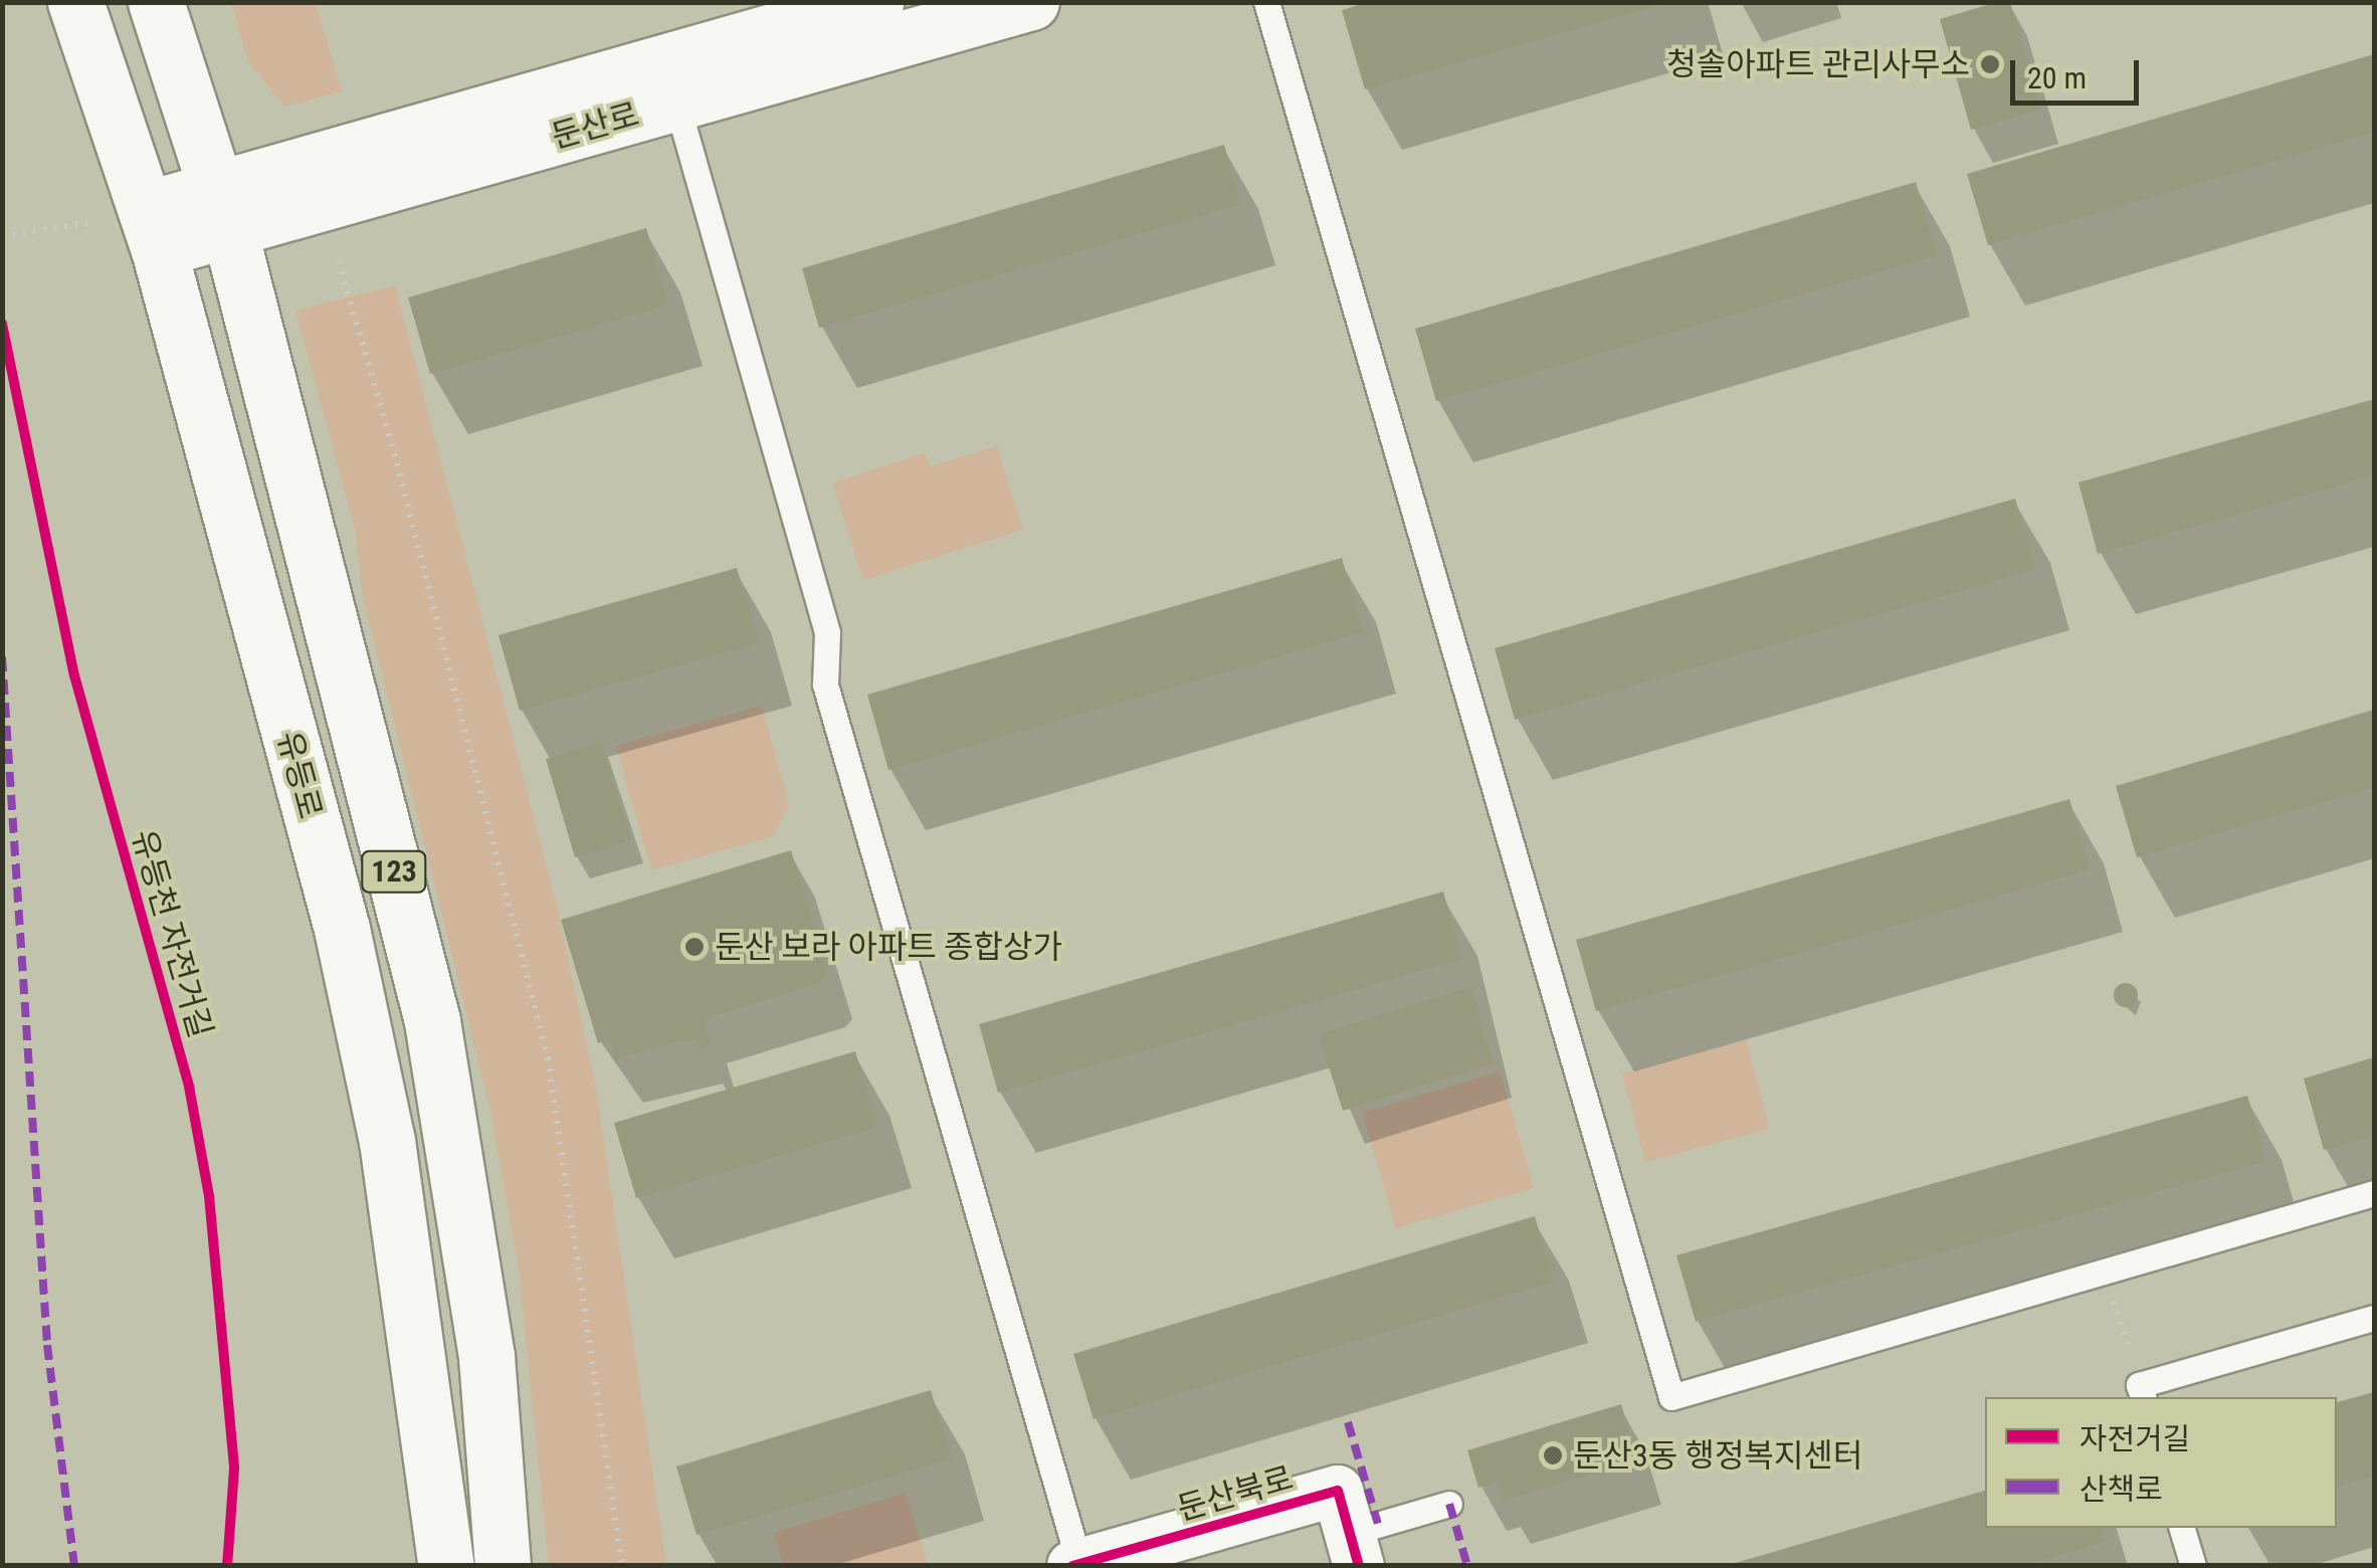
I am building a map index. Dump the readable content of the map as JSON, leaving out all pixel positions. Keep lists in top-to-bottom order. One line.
{"streets":{"main road":["둔산로","유등로","123"],"street":["둔산북로"],"cycle path":["유등천 자전거길"]},"crossings":[["둔산로","유등로"]],"places":["청솔아파트 관리사무소","둔산 보라 아파트 종합상가","둔산3동 행정복지센터"],"legend":["자전거길","산책로"],"scale_bar":"20 m"}
